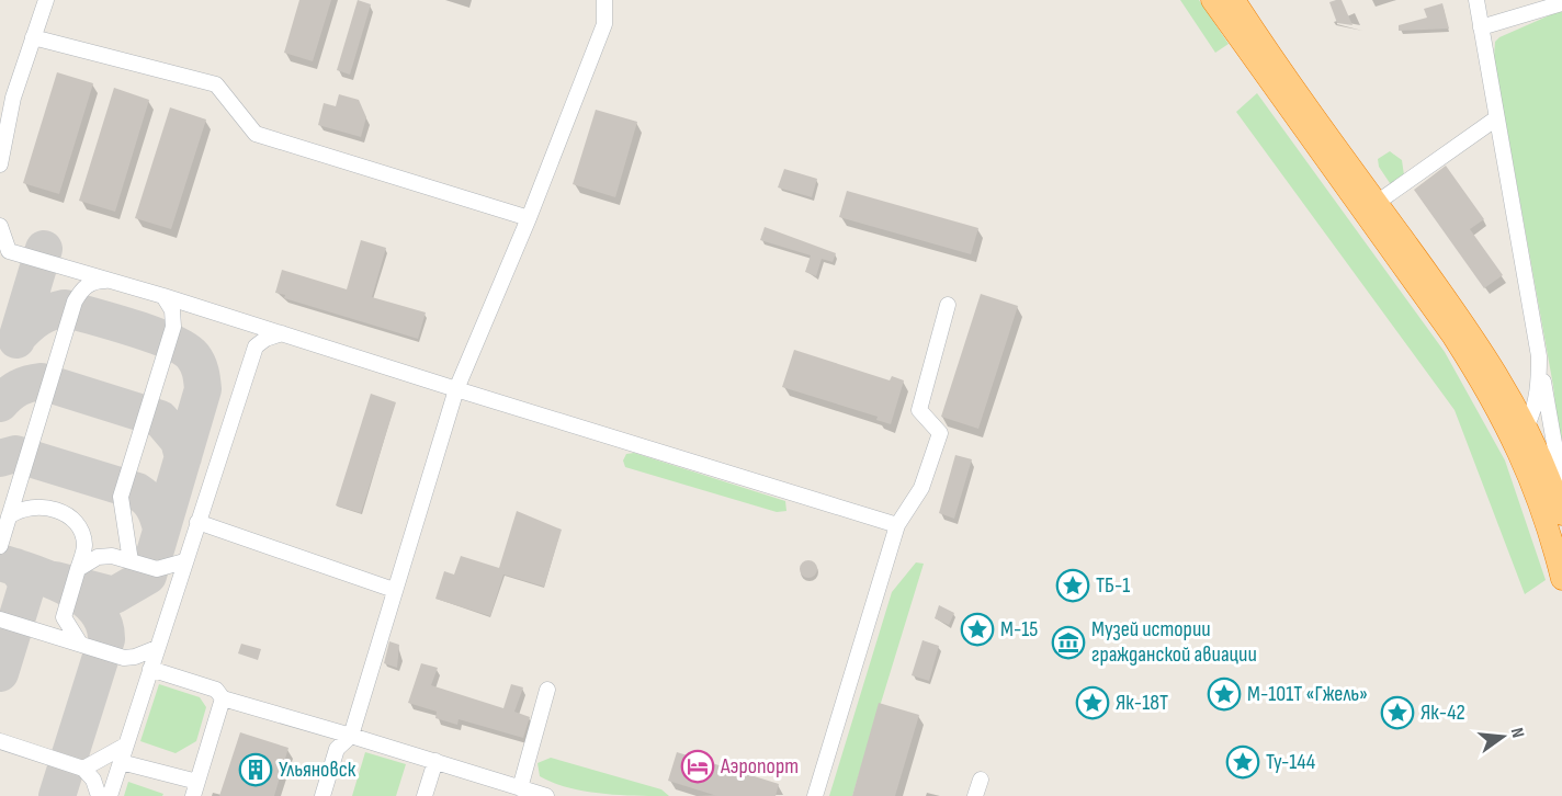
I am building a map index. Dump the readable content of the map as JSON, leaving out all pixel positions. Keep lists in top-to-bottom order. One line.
{"places":{"place":["ТБ-1","М-15","М-101Т «Гжель»","Як-18Т","Як-42","Ту-144"],"museum":["Музей истории гражданской авиации"],"hotel":["Аэропорт"],"building":["Ульяновск"]},"north":"right"}
